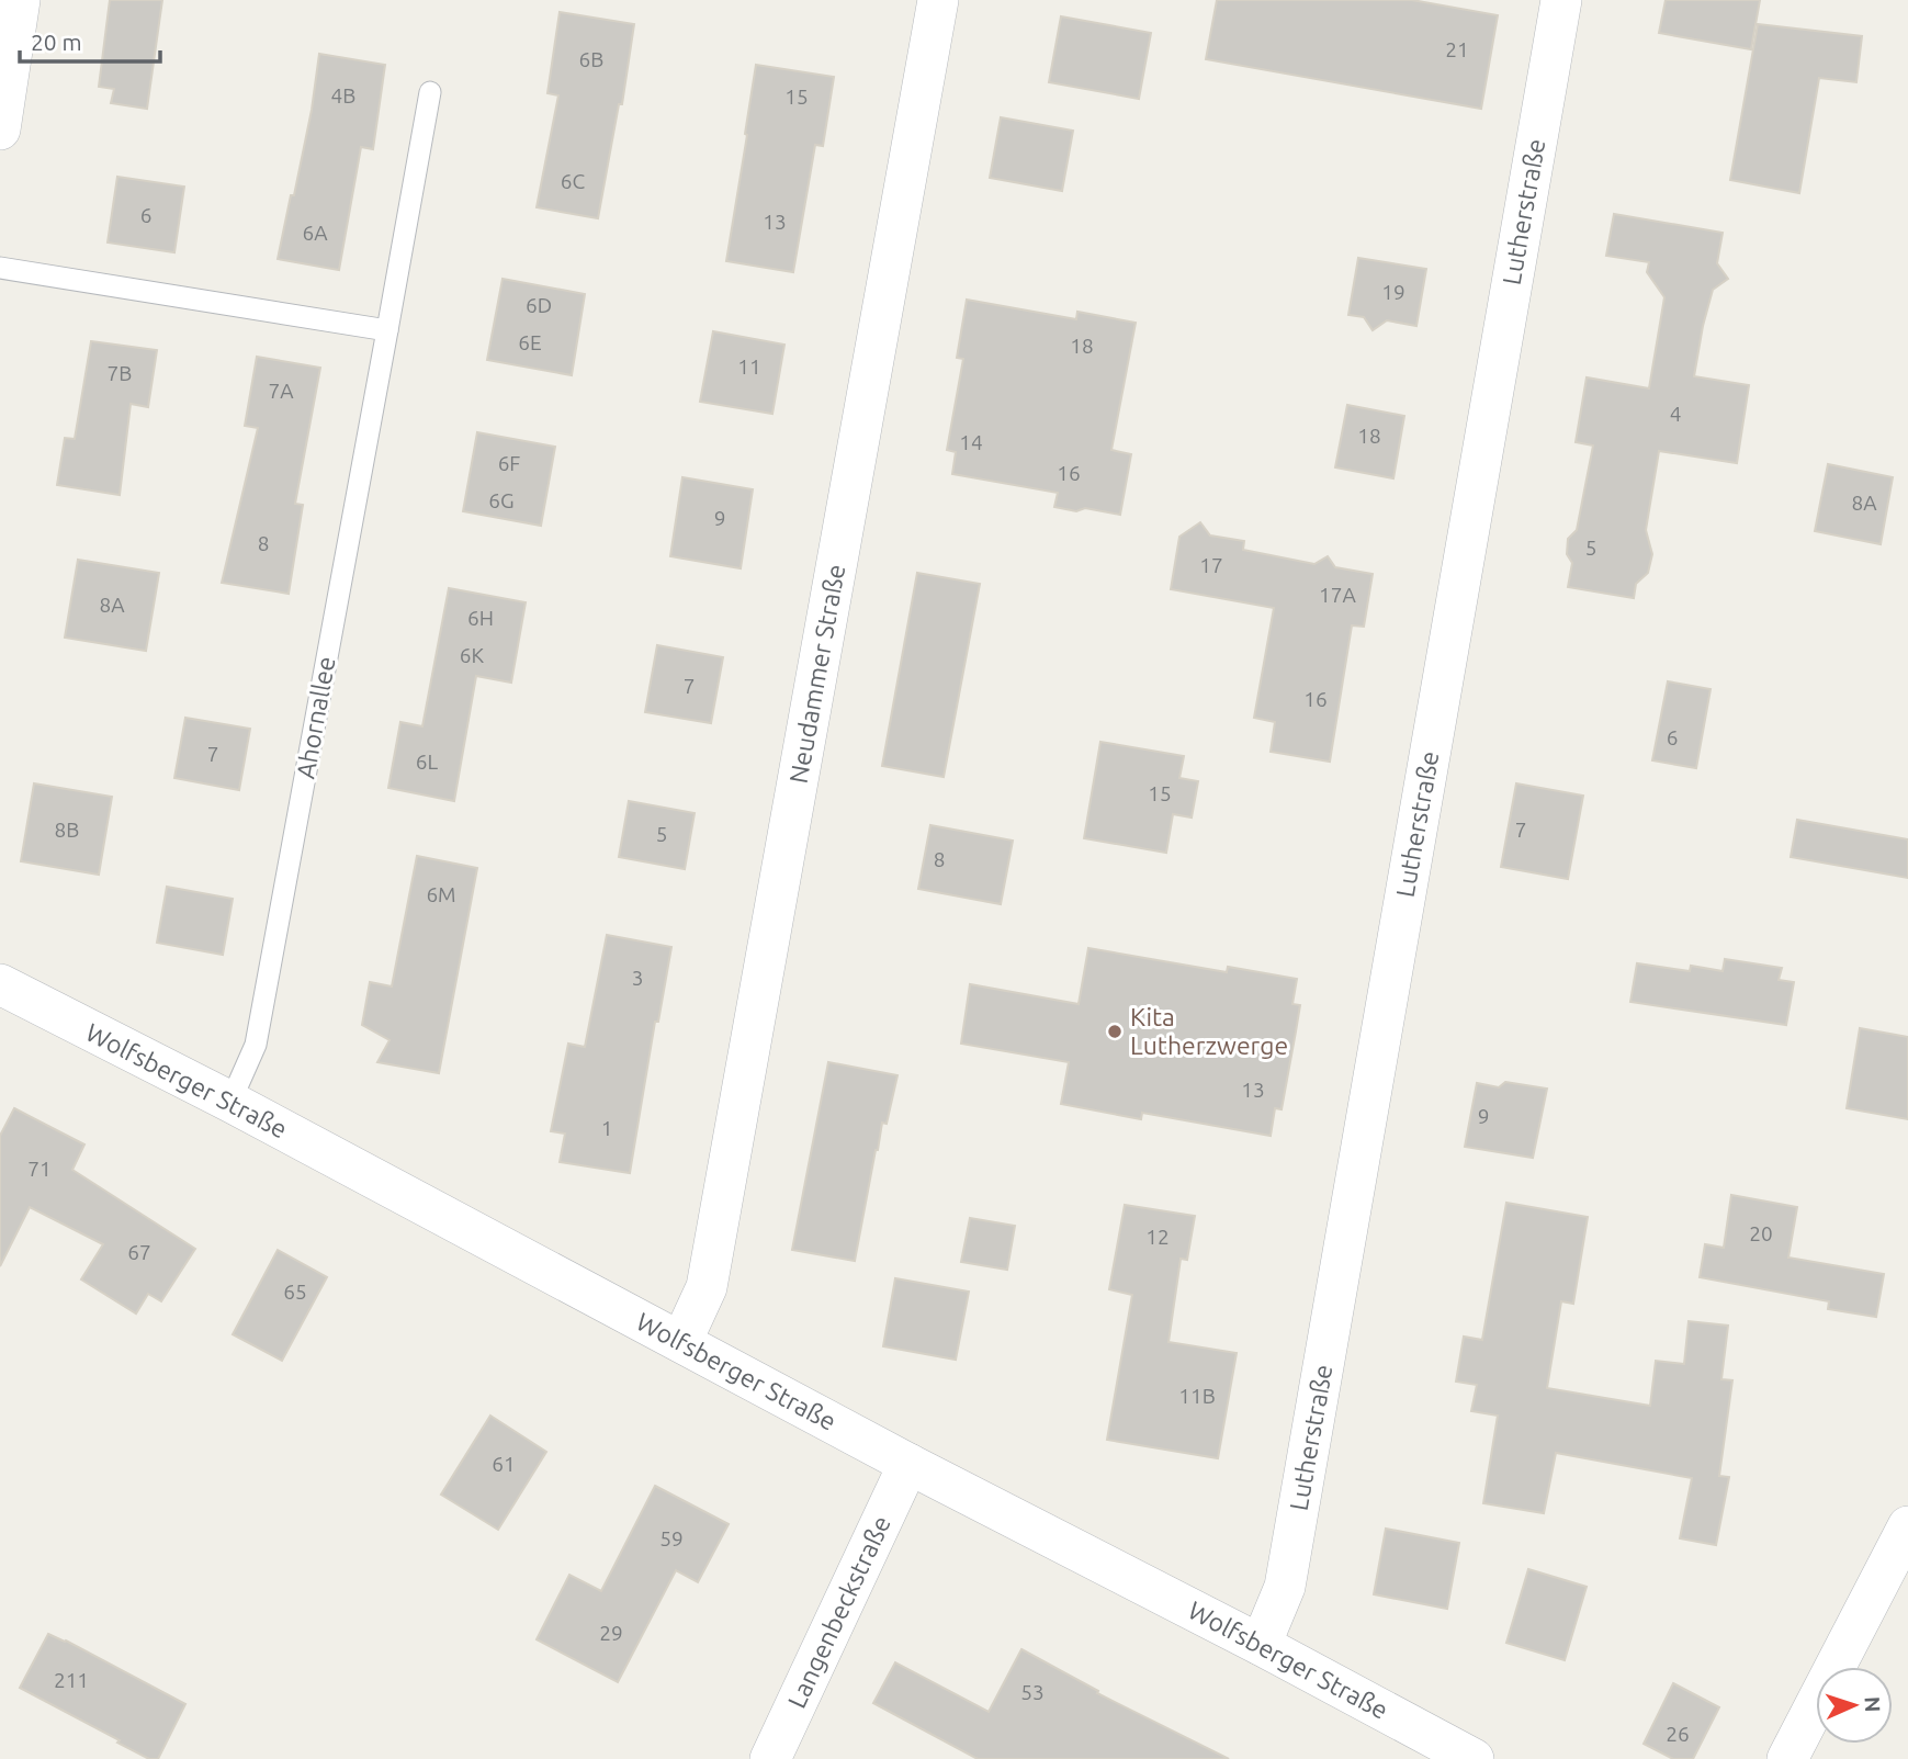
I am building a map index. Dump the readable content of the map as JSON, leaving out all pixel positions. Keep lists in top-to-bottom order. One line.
{"streets":{"street":["Lutherstraße","Neudammer Straße","Wolfsberger Straße","Langenbeckstraße"],"lane":["Ahornallee"]},"crossings":[["Lutherstraße","Wolfsberger Straße"],["Neudammer Straße","Wolfsberger Straße"],["Ahornallee","Wolfsberger Straße"],["Wolfsberger Straße","Langenbeckstraße"]],"places":["Kita Lutherzwerge"],"house_numbers":["21","6B","4B","15","6C","6","13","6A","19","6D","6E","18","11","7B","7A","4","18","14","6F","16","6G","8A","9","8","5","17","17A","8A","6H","6K","7","16","6","7","6L","15","8B","7","5","8","6M","3","13","9","1","71","20","12","67","65","11B","61","59","29","211","53","26"],"scale_bar":"20 m","north":"right"}
